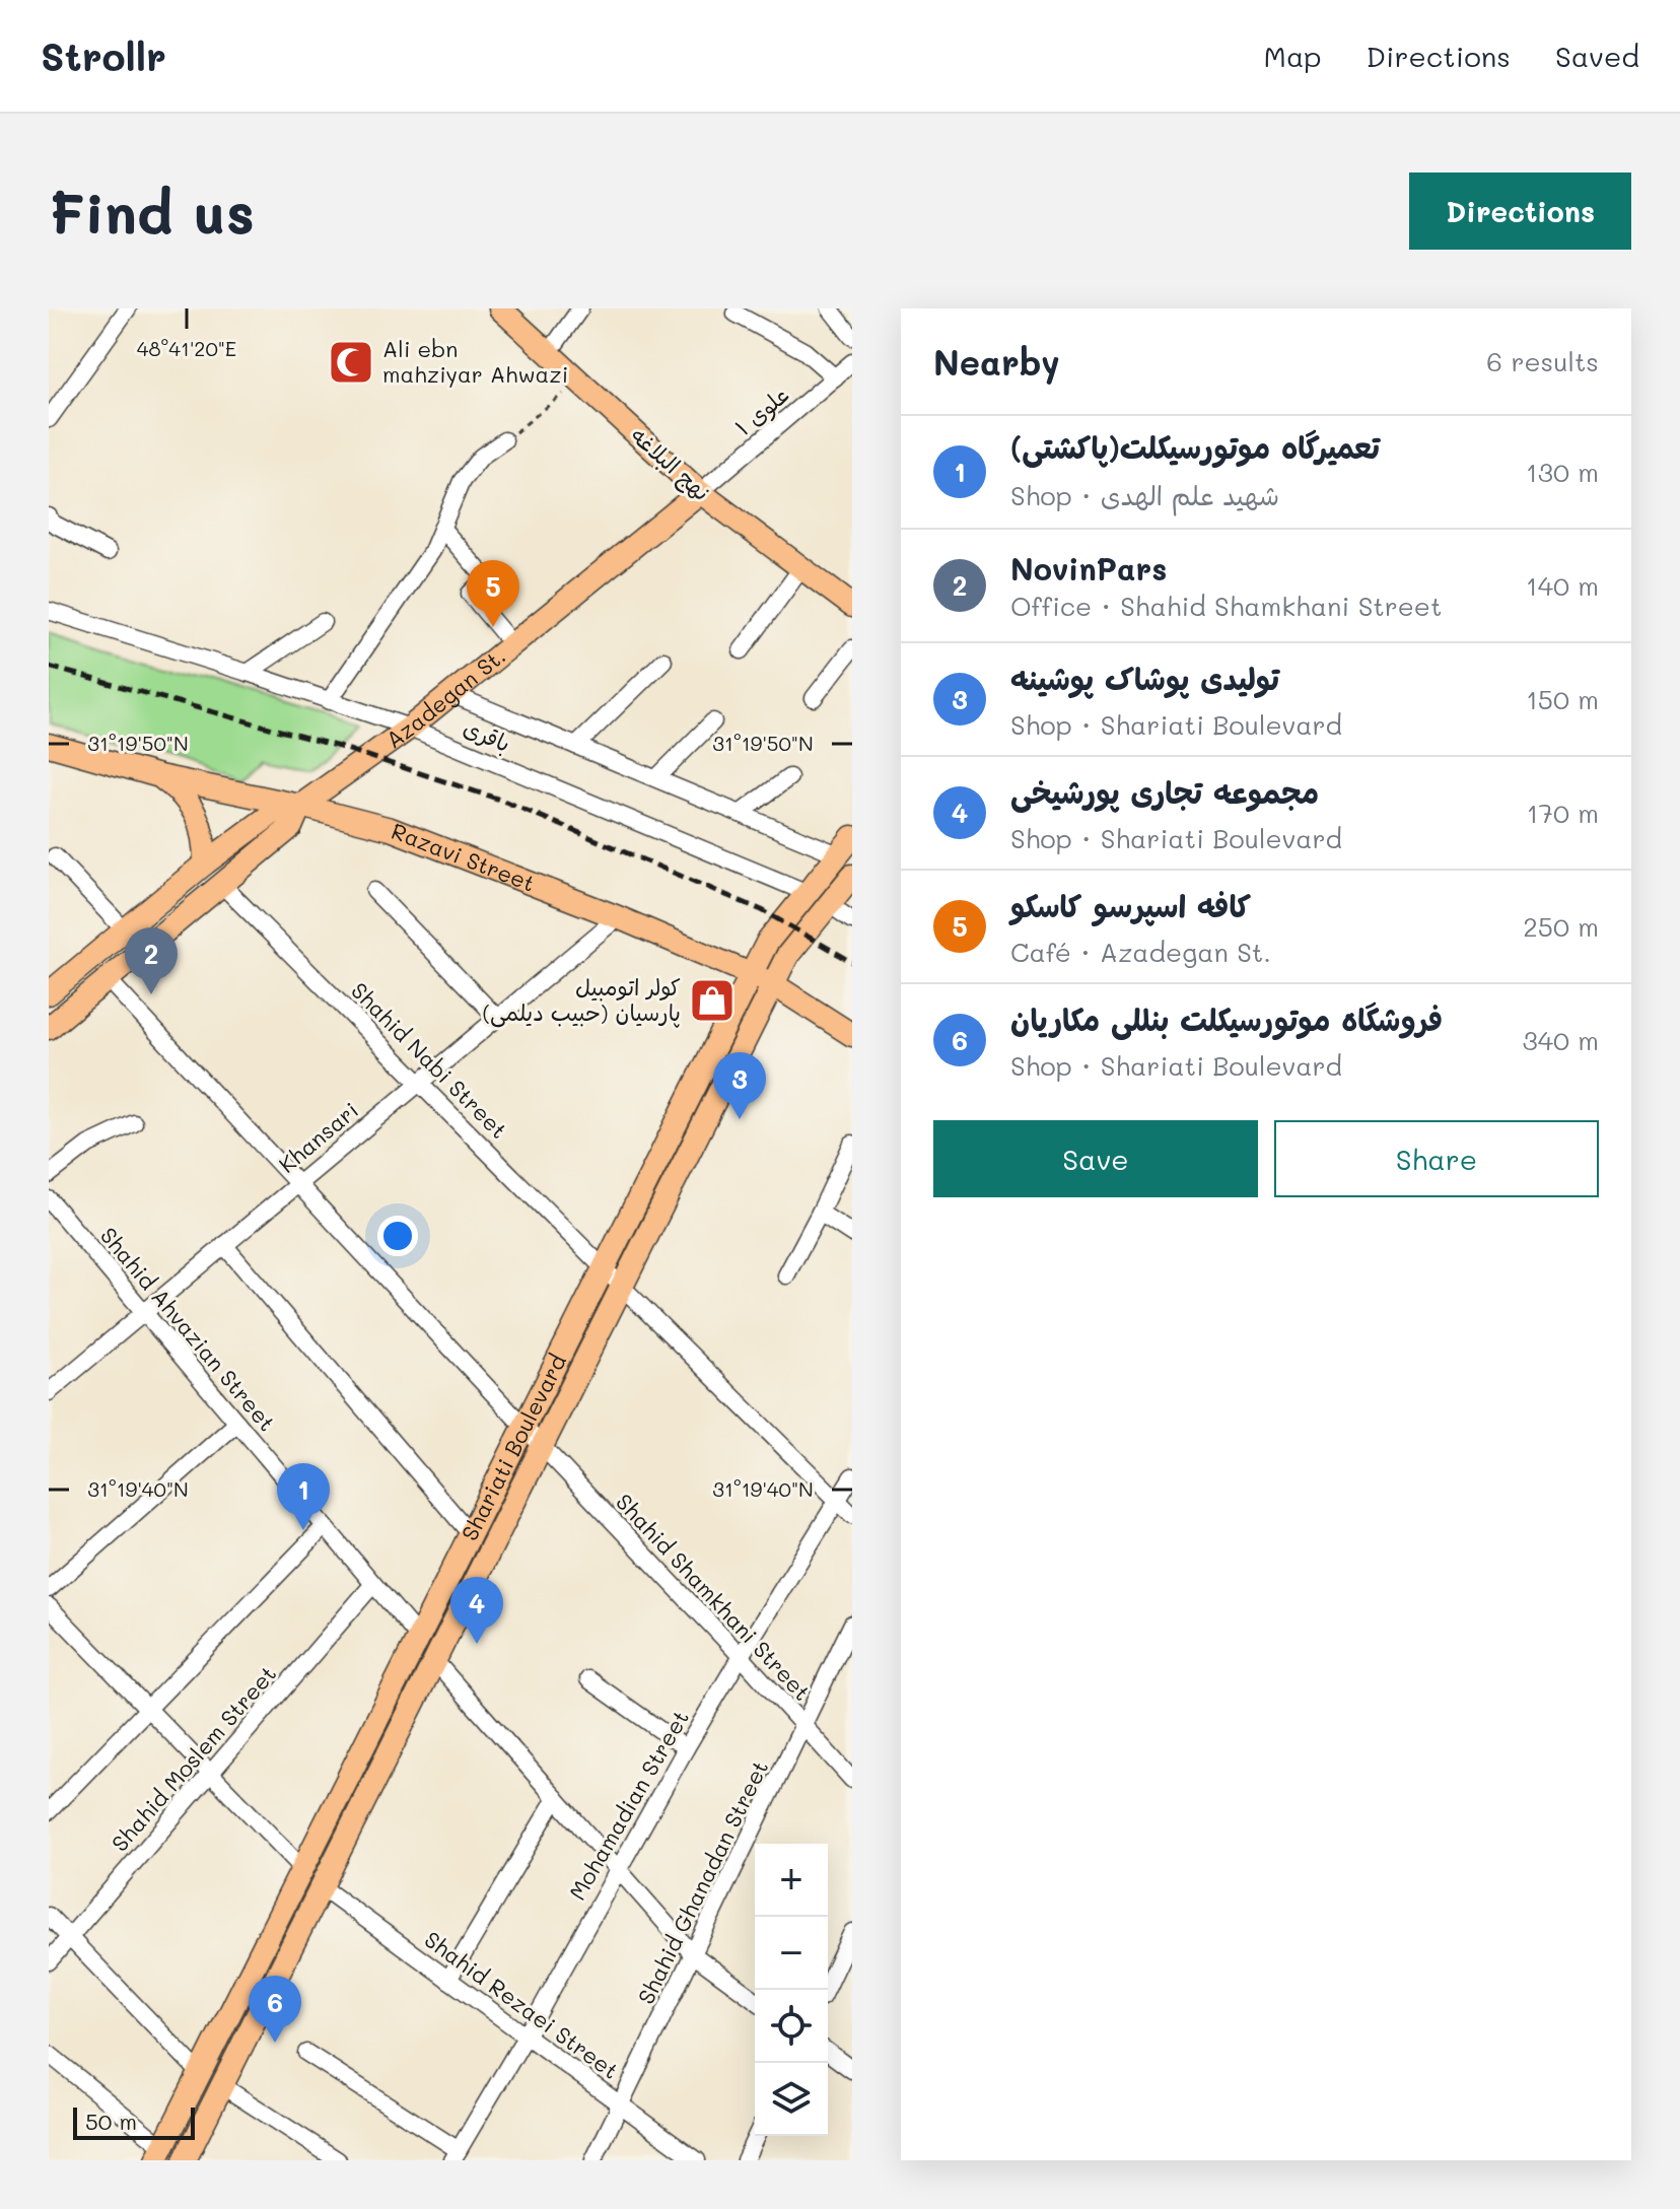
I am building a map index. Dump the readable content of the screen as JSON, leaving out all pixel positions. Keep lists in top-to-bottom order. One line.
{"streets":{"main road":["نهج البلاغه","Azadegan St.","Razavi Street","Shariati Boulevard"],"street":["علوی ۱","باقری","Shahid Nabi Street","Khansari","Shahid Ahvazian Street","Shahid Shamkhani Street","Shahid Moslem Street","Mohamadian Street","Shahid Ghanadan Street","Shahid Rezaei Street"]},"crossings":[["علوی ۱","نهج البلاغه"],["علوی ۱","Azadegan St."],["نهج البلاغه","Azadegan St."],["Azadegan St.","باقری"],["Azadegan St.","Razavi Street"],["باقری","Shariati Boulevard"],["Razavi Street","Khansari"],["Razavi Street","Shariati Boulevard"],["Shahid Nabi Street","Khansari"],["Shahid Nabi Street","Shariati Boulevard"],["Khansari","Shahid Ahvazian Street"],["Shahid Ahvazian Street","Shariati Boulevard"],["Shahid Ahvazian Street","Shahid Moslem Street"],["Shariati Boulevard","Shahid Shamkhani Street"],["Shariati Boulevard","Shahid Rezaei Street"],["Shahid Shamkhani Street","Mohamadian Street"],["Shahid Shamkhani Street","Shahid Ghanadan Street"],["Mohamadian Street","Shahid Rezaei Street"],["Shahid Ghanadan Street","Shahid Rezaei Street"]],"places":{"mosque":["Ali ebn mahziyar Ahwazi"],"shop":["کولر اتومبیل پارسیان (حبیب دیلمی)"]},"scale_bar":"50 m","page":{"header":"Strollr","nav":["Map","Directions","Saved"],"buttons":["Directions",["Save","Share"]],"title":"Find us","heading":["Nearby","6 results"],"list":[{"mark":"1","name":"تعمیرگاه موتورسیکلت(پاکشتی)","note":"Shop · شهید علم الهدی","value":"130 m"},{"mark":"2","name":"NovinPars","note":"Office · Shahid Shamkhani Street","value":"140 m"},{"mark":"3","name":"تولیدی پوشاک پوشینه","note":"Shop · Shariati Boulevard","value":"150 m"},{"mark":"4","name":"مجموعه تجاری پورشیخی","note":"Shop · Shariati Boulevard","value":"170 m"},{"mark":"5","name":"کافه اسپرسو کاسکو","note":"Café · Azadegan St.","value":"250 m"},{"mark":"6","name":"فروشگاه موتورسیکلت بنللی مکاریان","note":"Shop · Shariati Boulevard","value":"340 m"}],"pins":["5","2","3","1","4","6"],"map_buttons":["+","−"],"scale":"50 m"},"coordinates":["48°41'20\"E","31°19'50\"N","31°19'40\"N"]}
